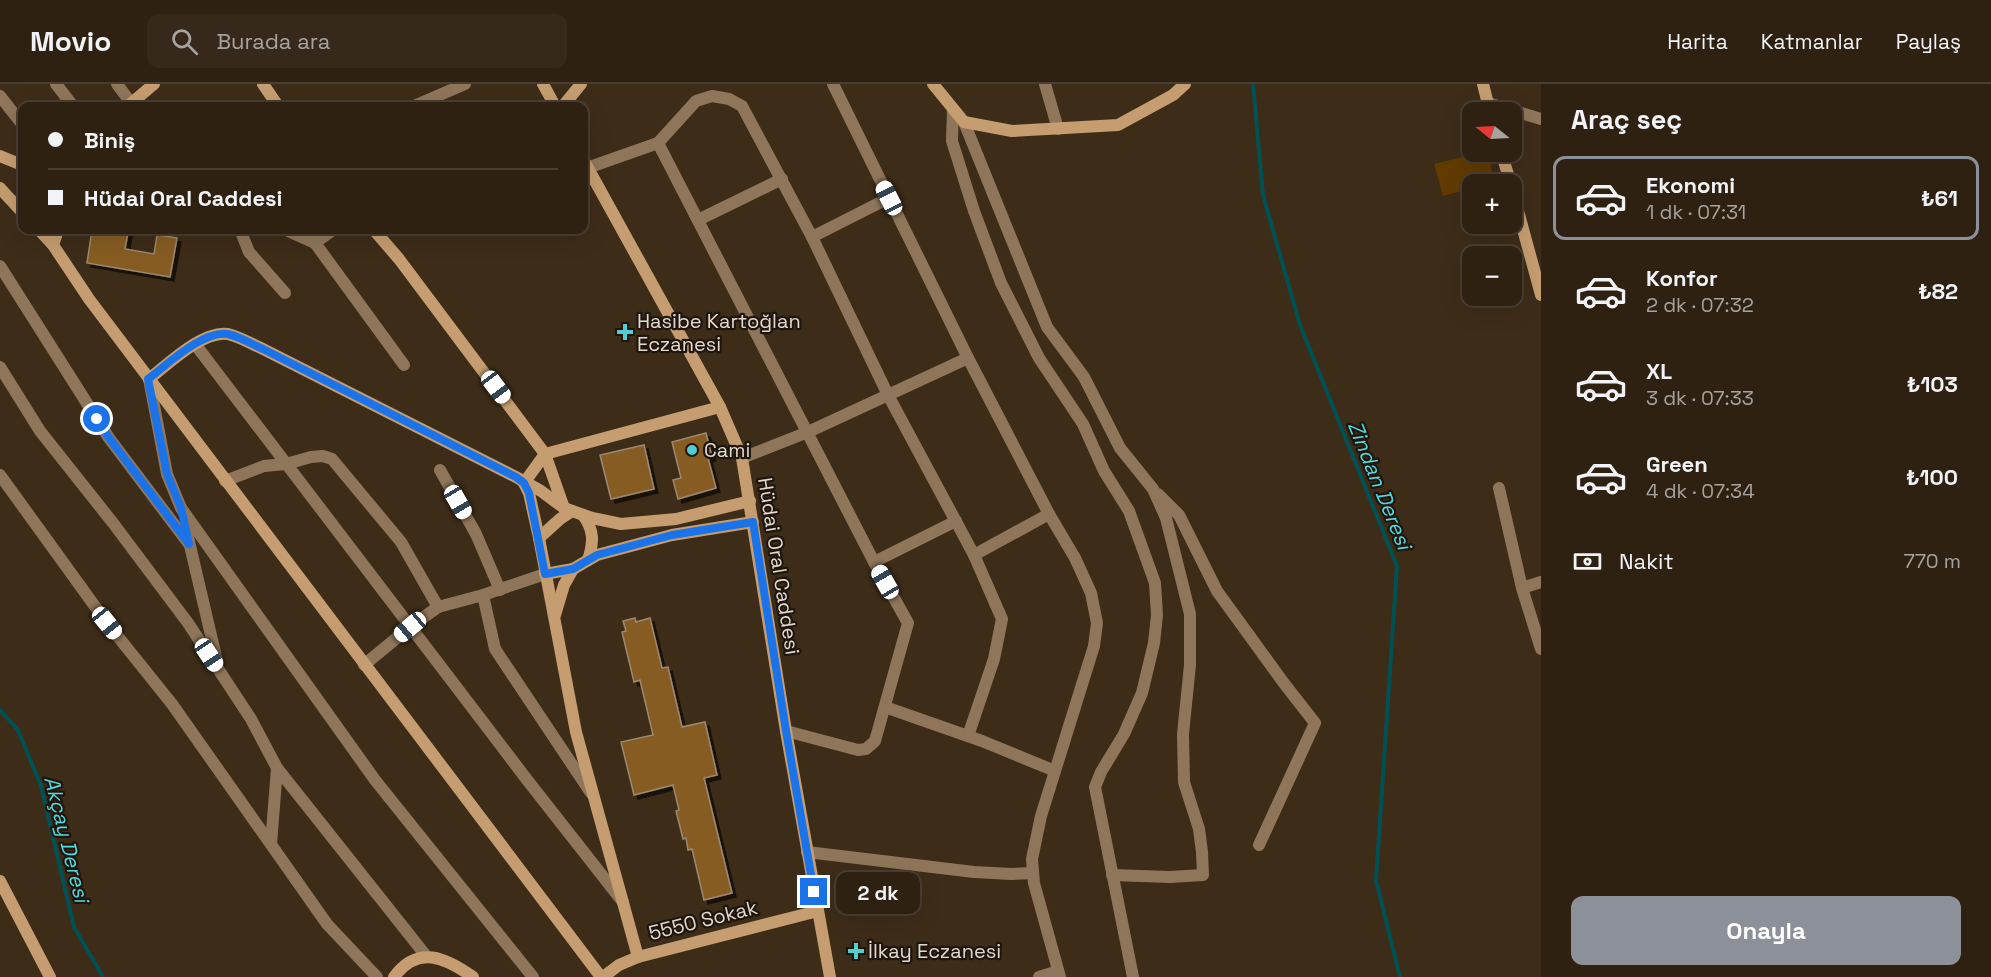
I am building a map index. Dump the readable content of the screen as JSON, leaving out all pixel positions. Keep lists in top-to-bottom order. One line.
{"streets":{"street":["Hüdai Oral Caddesi","5550 Sokak"]},"crossings":[["Hüdai Oral Caddesi","5550 Sokak"]],"water":["Zindan Deresi","Akçay Deresi"],"places":{"health":["Hasibe Kartoğlan Eczanesi","İlkay Eczanesi"],"other":["Cami"]},"north":"left","page":{"header":"Movio","search":"Burada ara","nav":["Harita","Katmanlar","Paylaş"],"heading":"Araç seç","map_buttons":["+","−"],"banner":["Biniş","Hüdai Oral Caddesi"],"list":[{"name":"Ekonomi","note":"1 dk · 07:31","value":"₺61"},{"name":"Konfor","note":"2 dk · 07:32","value":"₺82"},{"name":"XL","note":"3 dk · 07:33","value":"₺103"},{"name":"Green","note":"4 dk · 07:34","value":"₺100"}],"pay":["Nakit","770 m"],"bubble":"2 dk","buttons":"Onayla"}}
